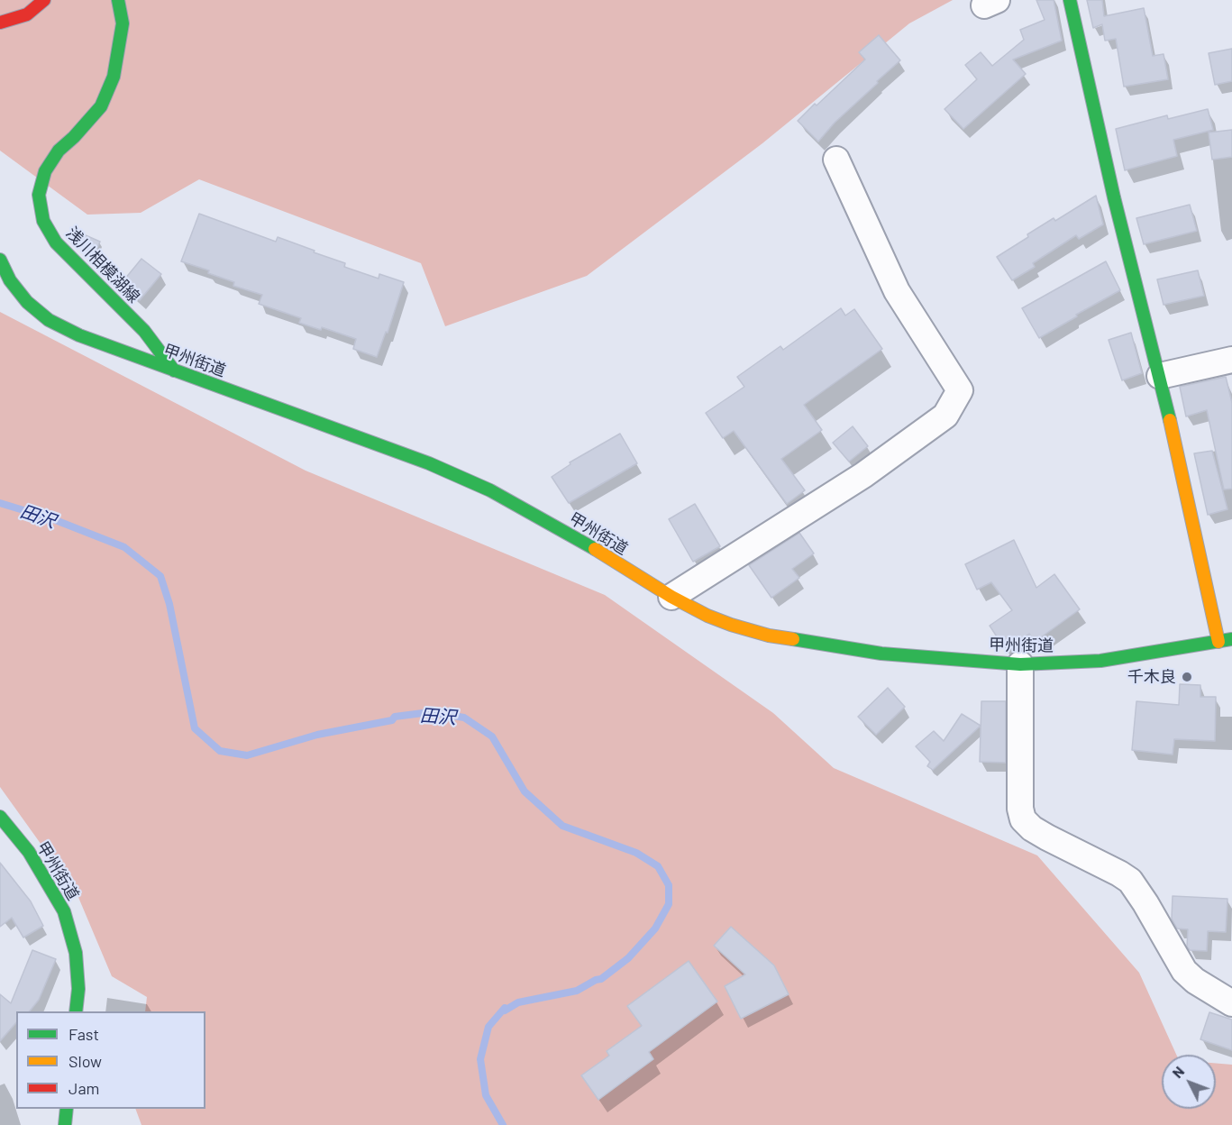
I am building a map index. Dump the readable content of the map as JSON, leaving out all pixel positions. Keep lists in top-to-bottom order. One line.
{"streets":{"main road":["浅川相模湖線","甲州街道"]},"crossings":[["浅川相模湖線","甲州街道"]],"water":["田沢"],"places":["千木良"],"legend":["Fast","Slow","Jam"],"north":"top left"}
